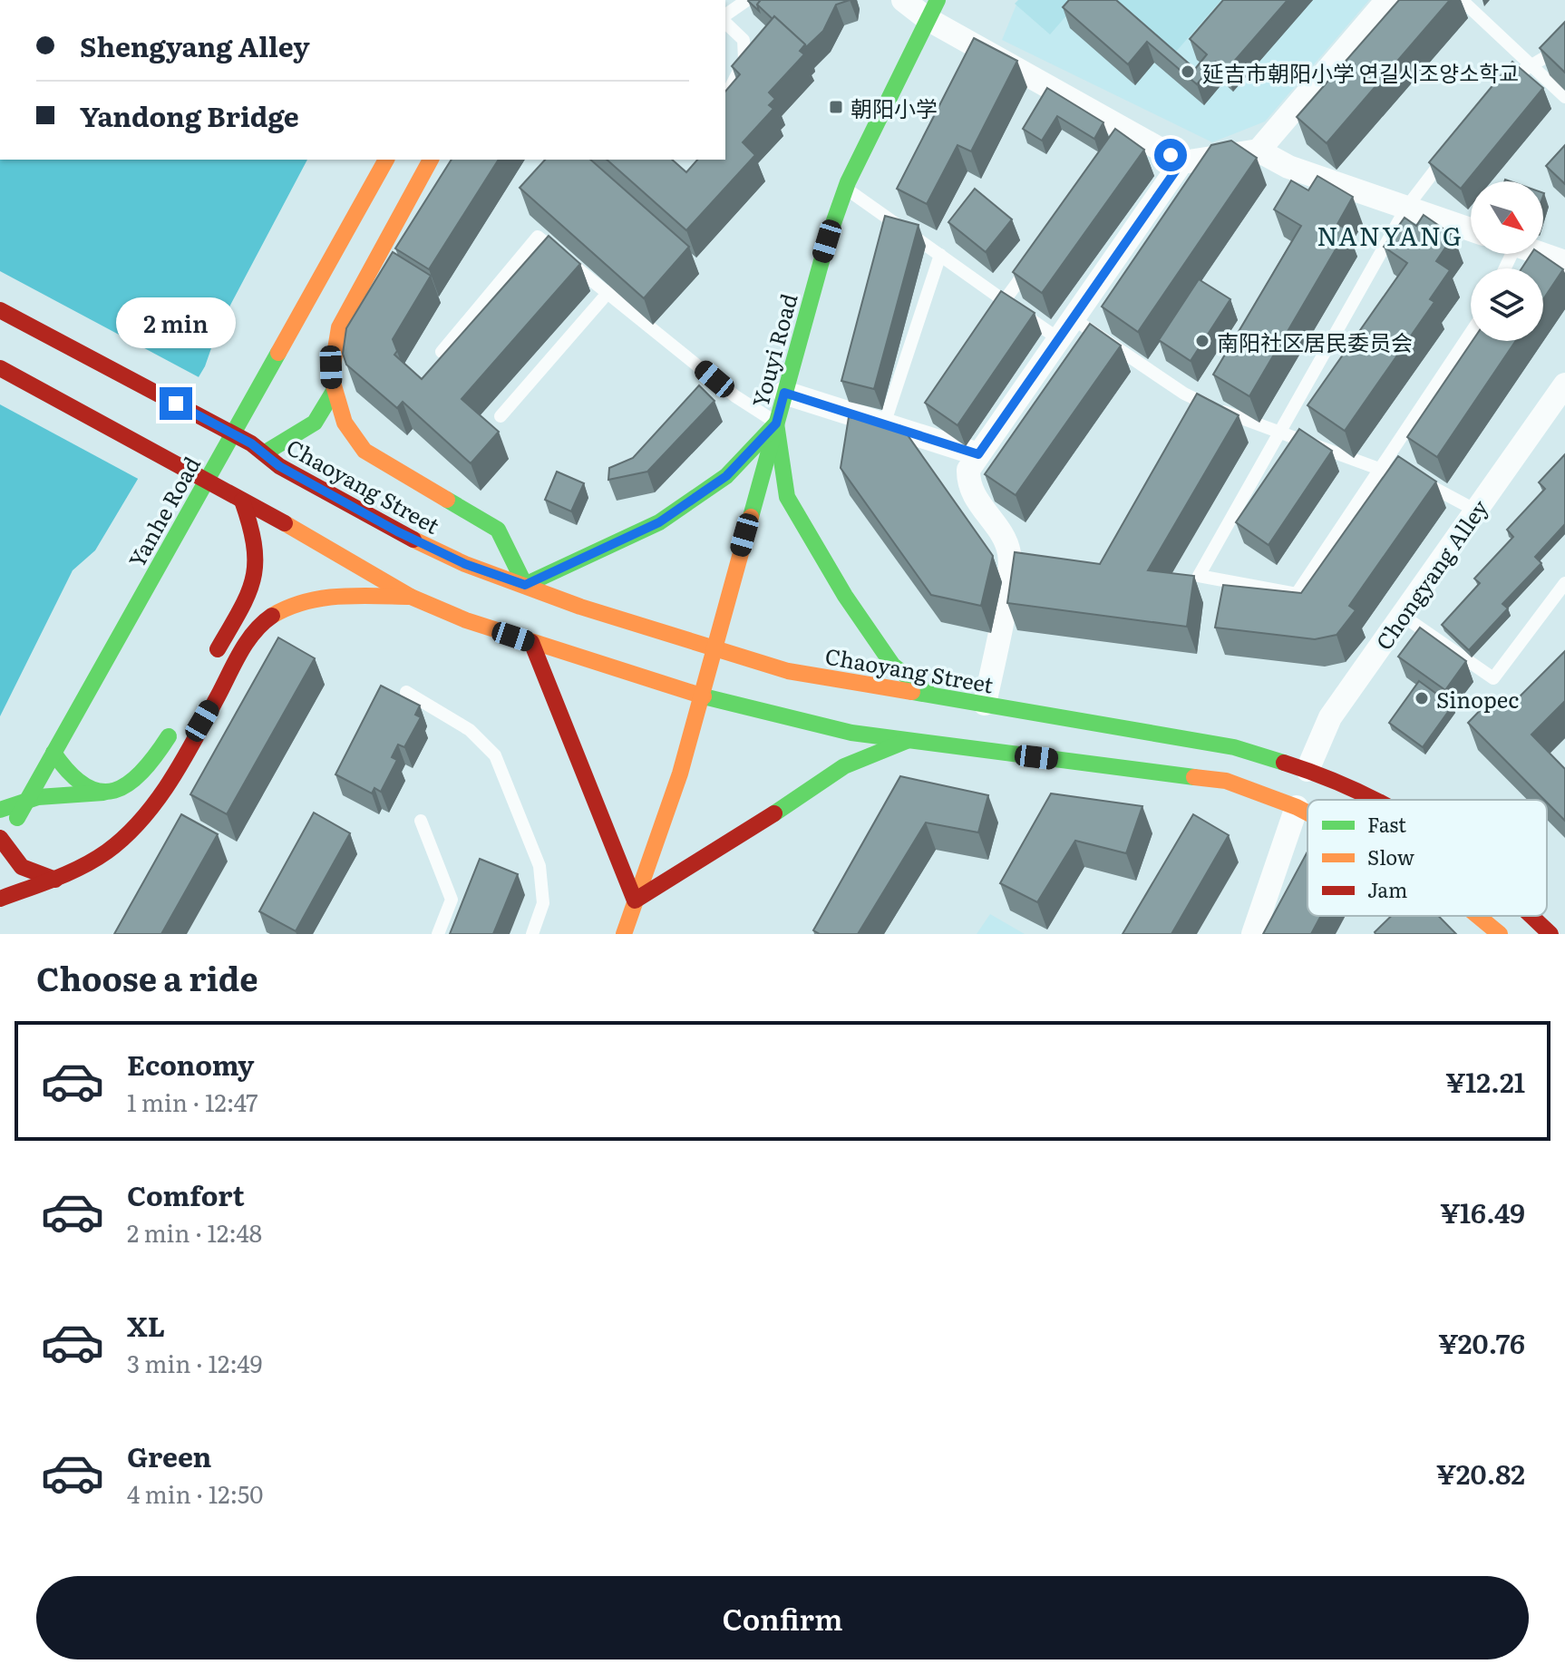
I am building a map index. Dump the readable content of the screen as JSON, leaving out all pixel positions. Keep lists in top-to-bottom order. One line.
{"streets":{"main road":["Youyi Road","Chaoyang Street","Yanhe Road"],"street":["Chongyang Alley"]},"crossings":[["Youyi Road","Chaoyang Street"],["Chaoyang Street","Chongyang Alley"]],"districts":["NANYANG"],"places":{"other":["延吉市朝阳小学 연길시조양소학교","南阳社区居民委员会","Sinopec"],"transit":["朝阳小学"]},"legend":["Fast","Slow","Jam"],"north":"bottom right","page":{"banner":["Shengyang Alley","Yandong Bridge"],"bubble":"2 min","heading":"Choose a ride","list":[{"name":"Economy","note":"1 min · 12:47","value":"¥12.21"},{"name":"Comfort","note":"2 min · 12:48","value":"¥16.49"},{"name":"XL","note":"3 min · 12:49","value":"¥20.76"},{"name":"Green","note":"4 min · 12:50","value":"¥20.82"}],"buttons":"Confirm"}}
